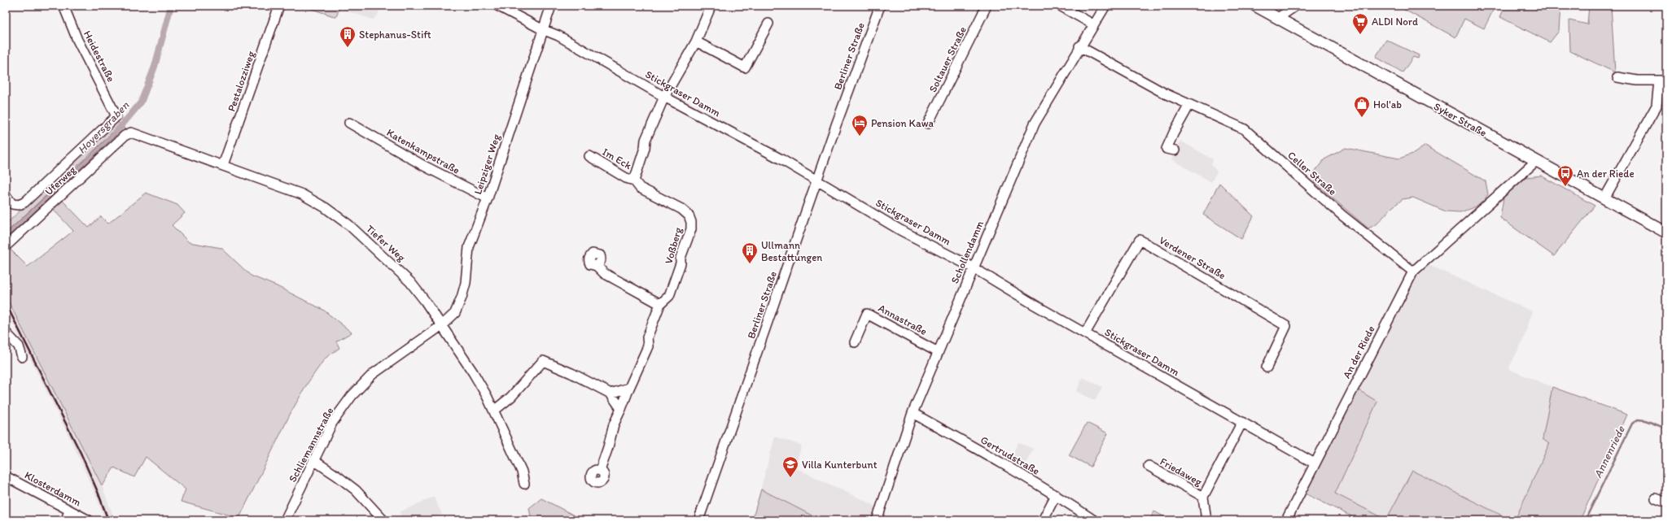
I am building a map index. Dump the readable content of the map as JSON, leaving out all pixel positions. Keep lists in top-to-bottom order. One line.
{"streets":{"main road":["Syker Straße"],"street":["Heidestraße","Berliner Straße","Soltauer Straße","Pestalozziweg","Stickgraser Damm","Katenkampstraße","Im Eck","Leipziger Weg","Celler Straße","Uferweg","Tiefer Weg","Voßberg","Schollendamm","Verdener Straße","Annastraße","An der Riede","Schliemannstraße","Gertrudstraße","Friedaweg","Klosterdamm"]},"crossings":[["Berliner Straße","Stickgraser Damm"],["Pestalozziweg","Tiefer Weg"],["Stickgraser Damm","Leipziger Weg"],["Stickgraser Damm","Schollendamm"],["Stickgraser Damm","Verdener Straße"],["Stickgraser Damm","An der Riede"],["Syker Straße","An der Riede"],["Katenkampstraße","Leipziger Weg"],["Im Eck","Voßberg"],["Leipziger Weg","Tiefer Weg"],["Leipziger Weg","Schliemannstraße"],["Celler Straße","Schollendamm"],["Celler Straße","An der Riede"],["Uferweg","Tiefer Weg"],["Tiefer Weg","Schliemannstraße"],["Schollendamm","Annastraße"],["Schollendamm","Gertrudstraße"]],"water":["Hoyersgraben","Annenriede"],"places":{"supermarket":["ALDI Nord"],"building":["Stephanus-Stift","Ullmann Bestattungen"],"shop":["Hol'ab"],"hotel":["Pension Kawa"],"bus stop":["An der Riede"],"school or university":["Villa Kunterbunt"]}}
